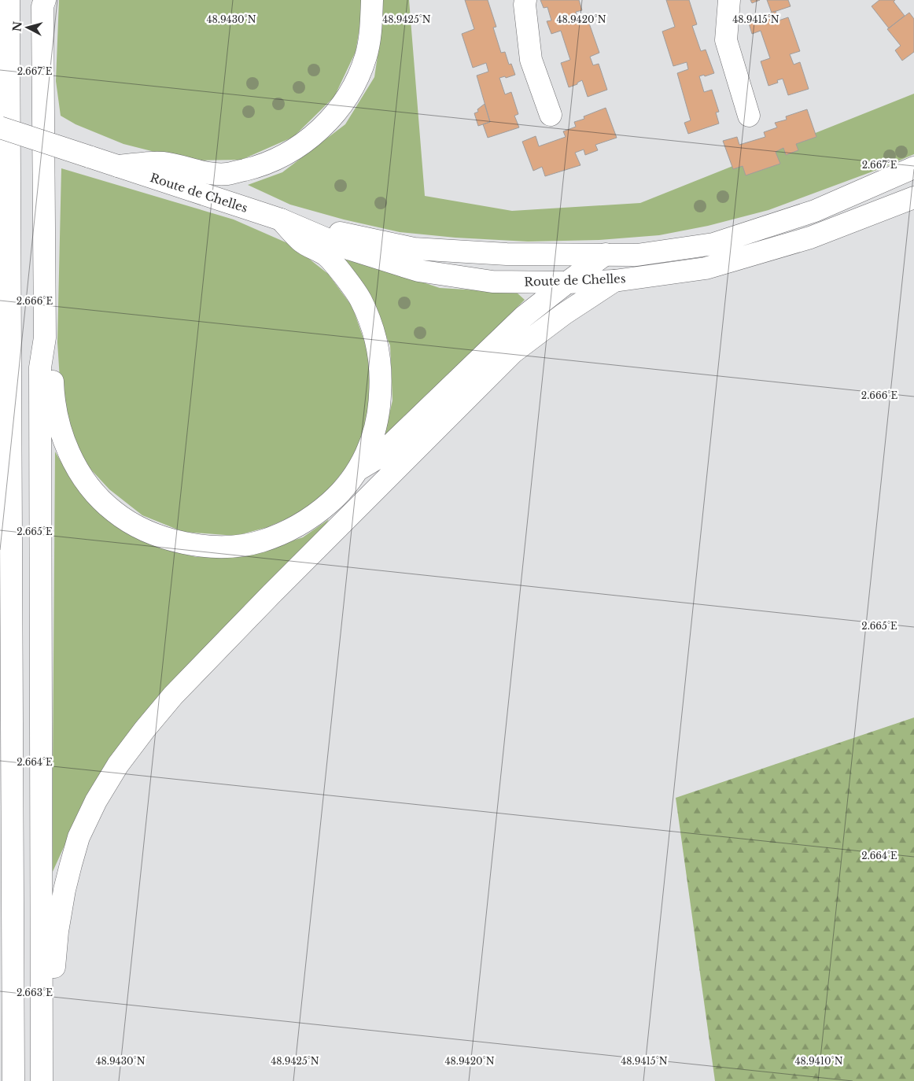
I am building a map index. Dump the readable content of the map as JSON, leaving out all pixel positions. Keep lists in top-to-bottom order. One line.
{"streets":{"main road":["Route de Chelles"]},"north":"left","coordinates":["48.9430°N","48.9425°N","48.9420°N","48.9415°N","2.667°E","2.666°E","2.665°E","2.664°E","2.663°E","48.9410°N"]}
